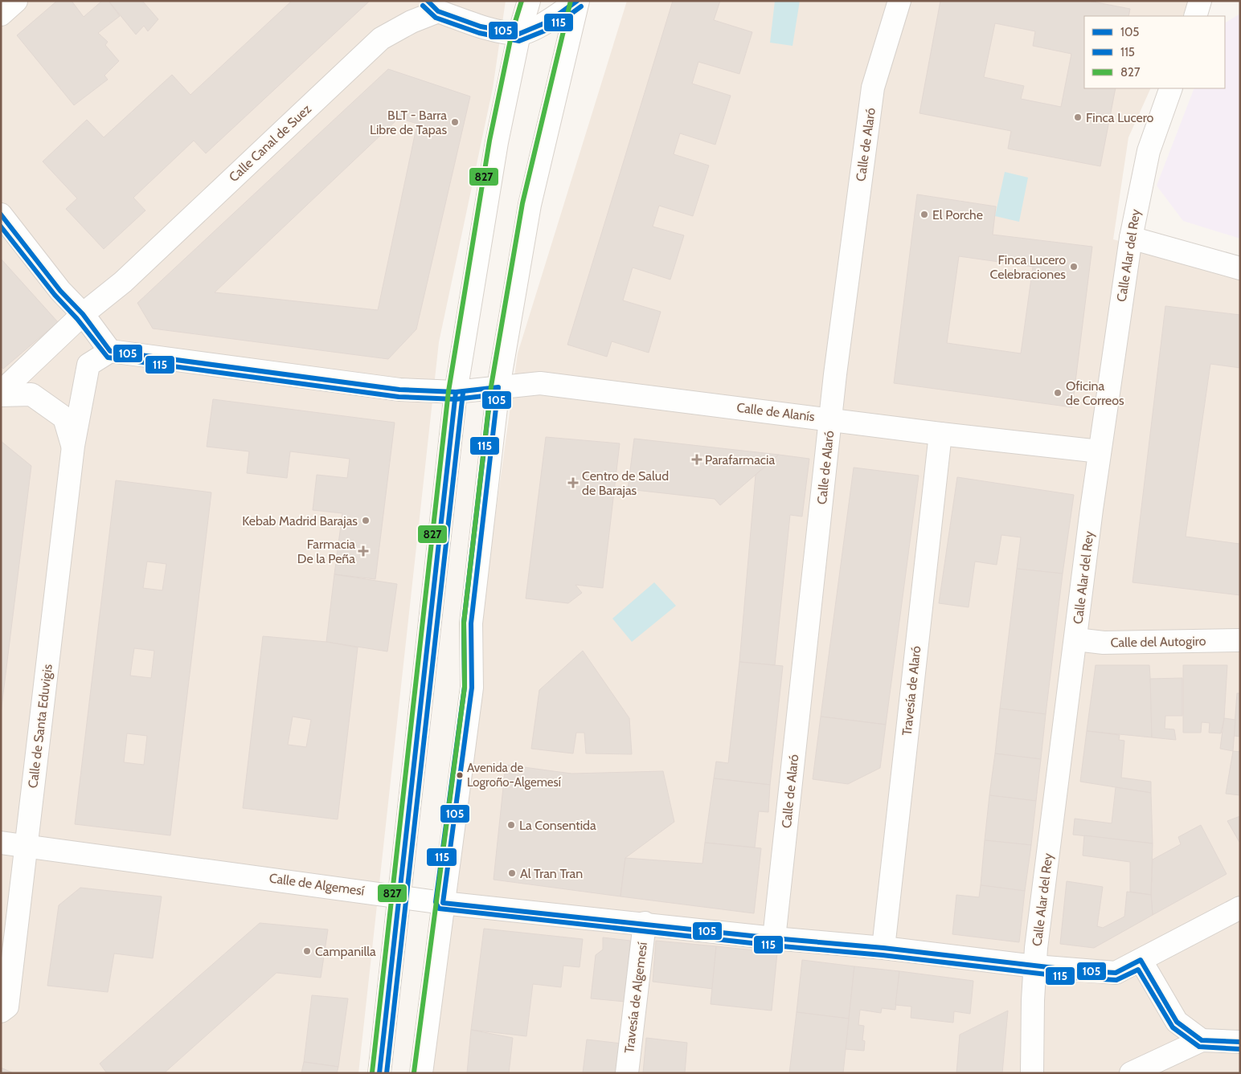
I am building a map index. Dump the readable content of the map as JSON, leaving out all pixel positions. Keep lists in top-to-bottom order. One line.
{"streets":{"street":["Calle Canal de Suez","Calle de Alaró","Calle Alar del Rey","Calle de Alanís","Calle del Autogiro","Travesía de Alaró","Calle de Santa Eduvigis","Calle de Algemesí","Travesía de Algemesí"]},"crossings":[["Calle Canal de Suez","Calle de Santa Eduvigis"],["Calle de Alaró","Calle de Alanís"],["Calle de Alaró","Calle de Algemesí"],["Calle Alar del Rey","Calle de Alanís"],["Calle Alar del Rey","Calle del Autogiro"],["Calle Alar del Rey","Calle de Algemesí"],["Calle de Alanís","Travesía de Alaró"],["Calle de Alanís","Calle de Santa Eduvigis"],["Travesía de Alaró","Calle de Algemesí"],["Calle de Santa Eduvigis","Calle de Algemesí"],["Calle de Algemesí","Travesía de Algemesí"]],"places":{"other":["Finca Lucero","BLT - Barra Libre de Tapas","El Porche","Finca Lucero Celebraciones","Oficina de Correos","Kebab Madrid Barajas","Avenida de Logroño-Algemesí","La Consentida","Al Tran Tran","Campanilla"],"health":["Parafarmacia","Centro de Salud de Barajas","Farmacia De la Peña"]},"lines":["transit line 105","transit line 827","transit line 115"],"legend":["105","115","827"]}
